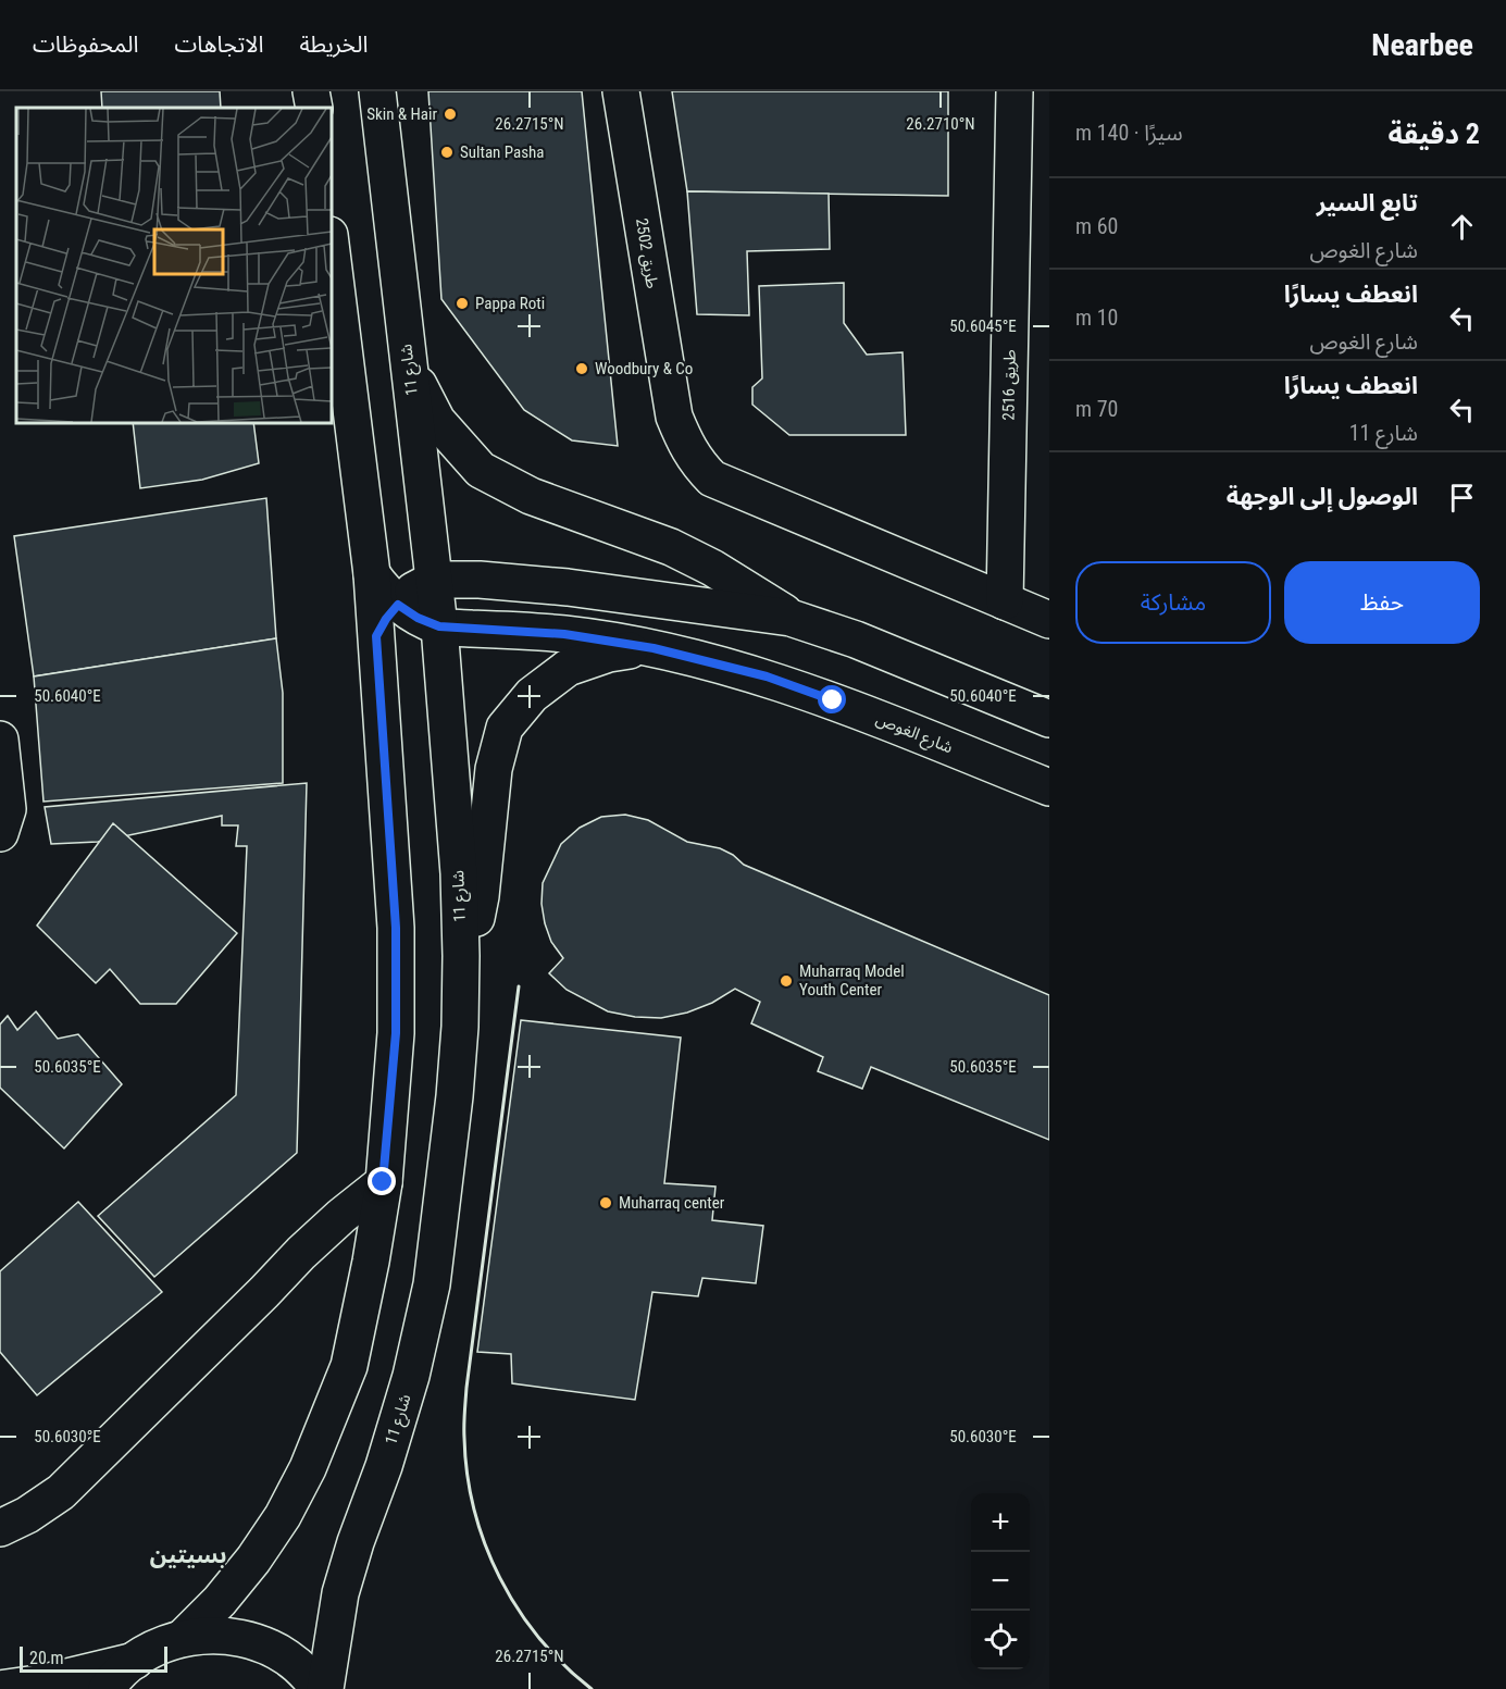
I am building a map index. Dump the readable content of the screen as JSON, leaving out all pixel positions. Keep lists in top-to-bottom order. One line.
{"streets":{"street":["طريق 2502","شارع 11","طريق 2516","شارع الغوص"]},"crossings":[["طريق 2502","طريق 2516"],["شارع 11","شارع الغوص"]],"districts":["بسيتين"],"places":["Skin & Hair","Sultan Pasha","Pappa Roti","Woodbury & Co","Muharraq Model Youth Center","Muharraq center"],"scale_bar":"20 m","page":{"header":"Nearbee","nav":["الخريطة","الاتجاهات","المحفوظات"],"heading":["2 دقيقة","سيرًا · 140 m"],"list":[["تابع السير","شارع الغوص","60 m"],["انعطف يسارًا","شارع الغوص","10 m"],["انعطف يسارًا","شارع 11","70 m"],"الوصول إلى الوجهة"],"buttons":["حفظ","مشاركة"],"map_buttons":["+","−"],"scale":"20 m"},"coordinates":["26.2715°N","26.2710°N","50.6045°E","50.6040°E","50.6035°E","50.6030°E"]}
